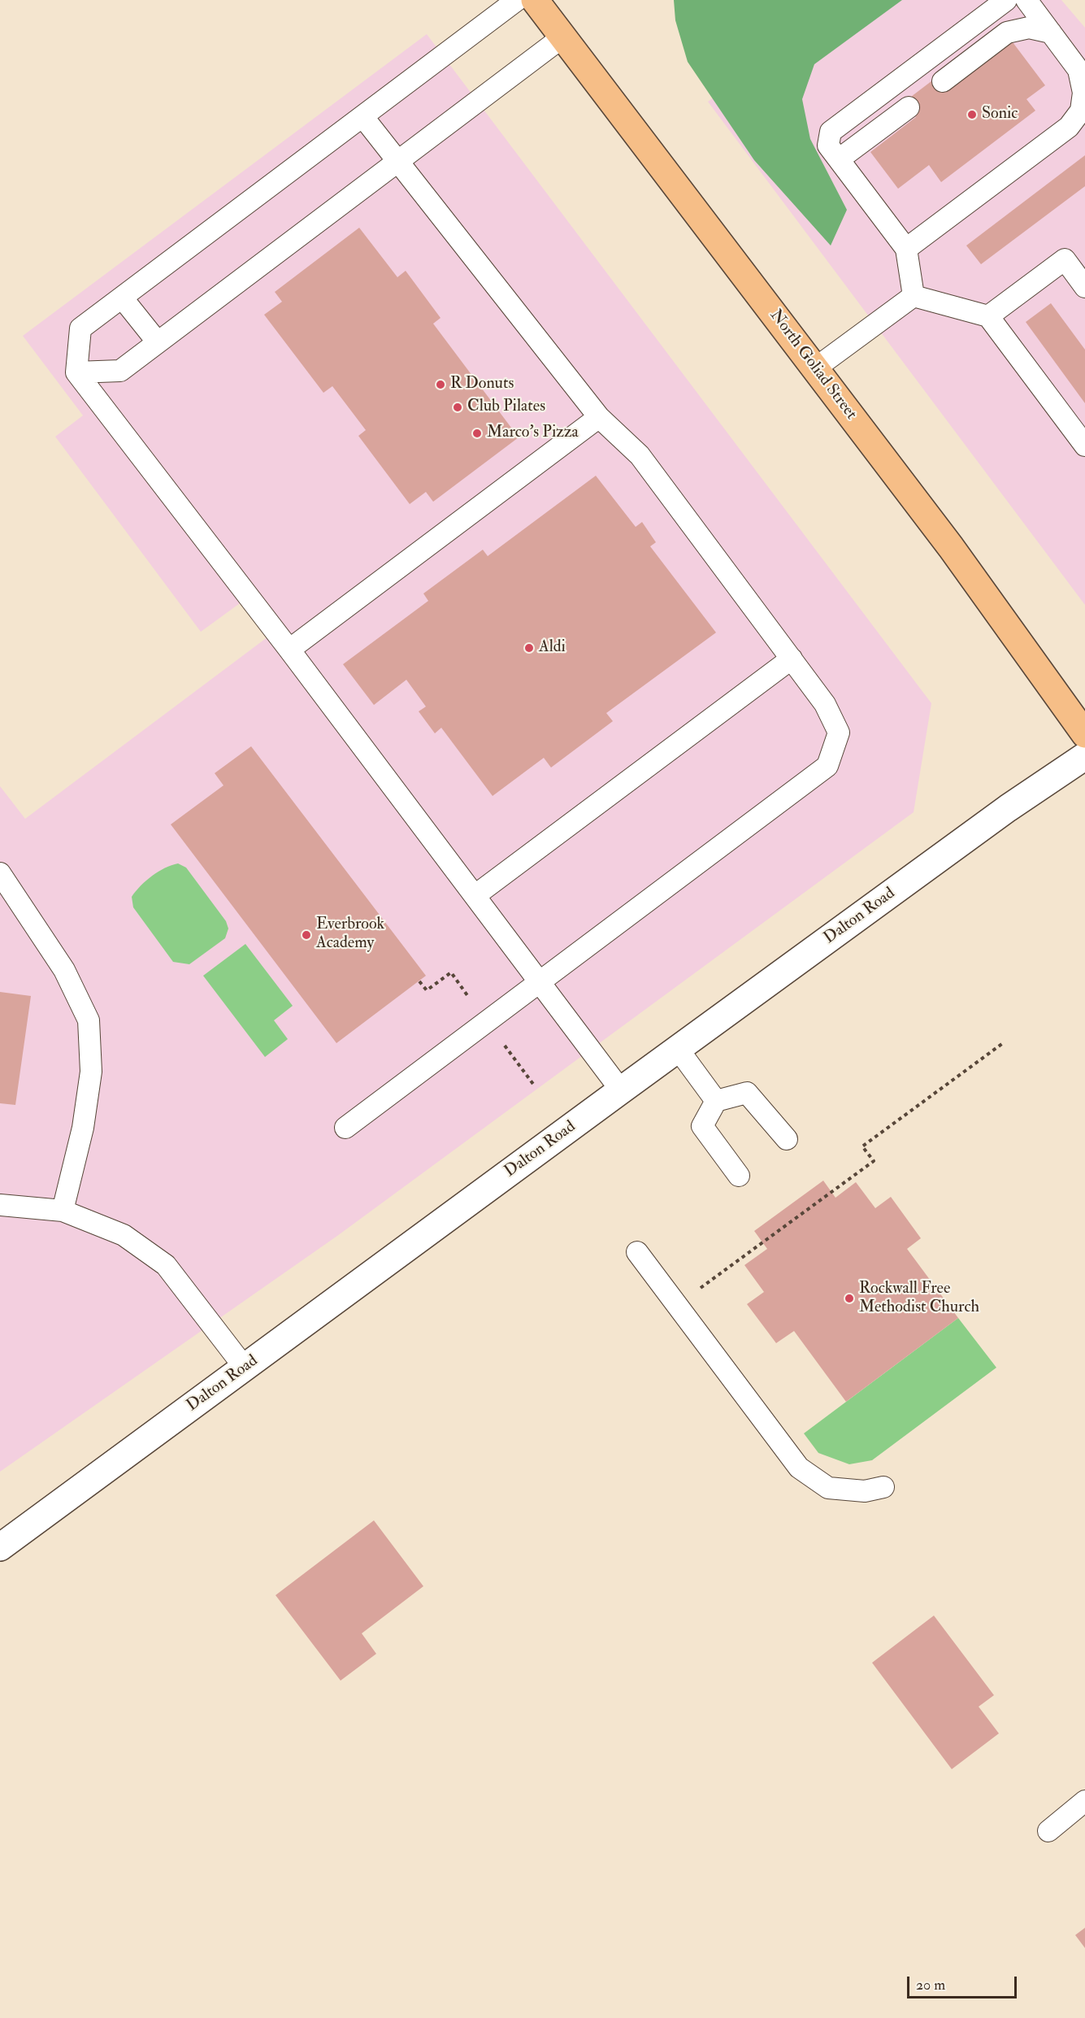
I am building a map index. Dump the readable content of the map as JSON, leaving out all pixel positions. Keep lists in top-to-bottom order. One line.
{"streets":{"main road":["North Goliad Street"],"street":["Dalton Road"]},"places":["Sonic","R Donuts","Club Pilates","Marco's Pizza","Aldi","Everbrook Academy","Rockwall Free Methodist Church"],"scale_bar":"20 m"}
